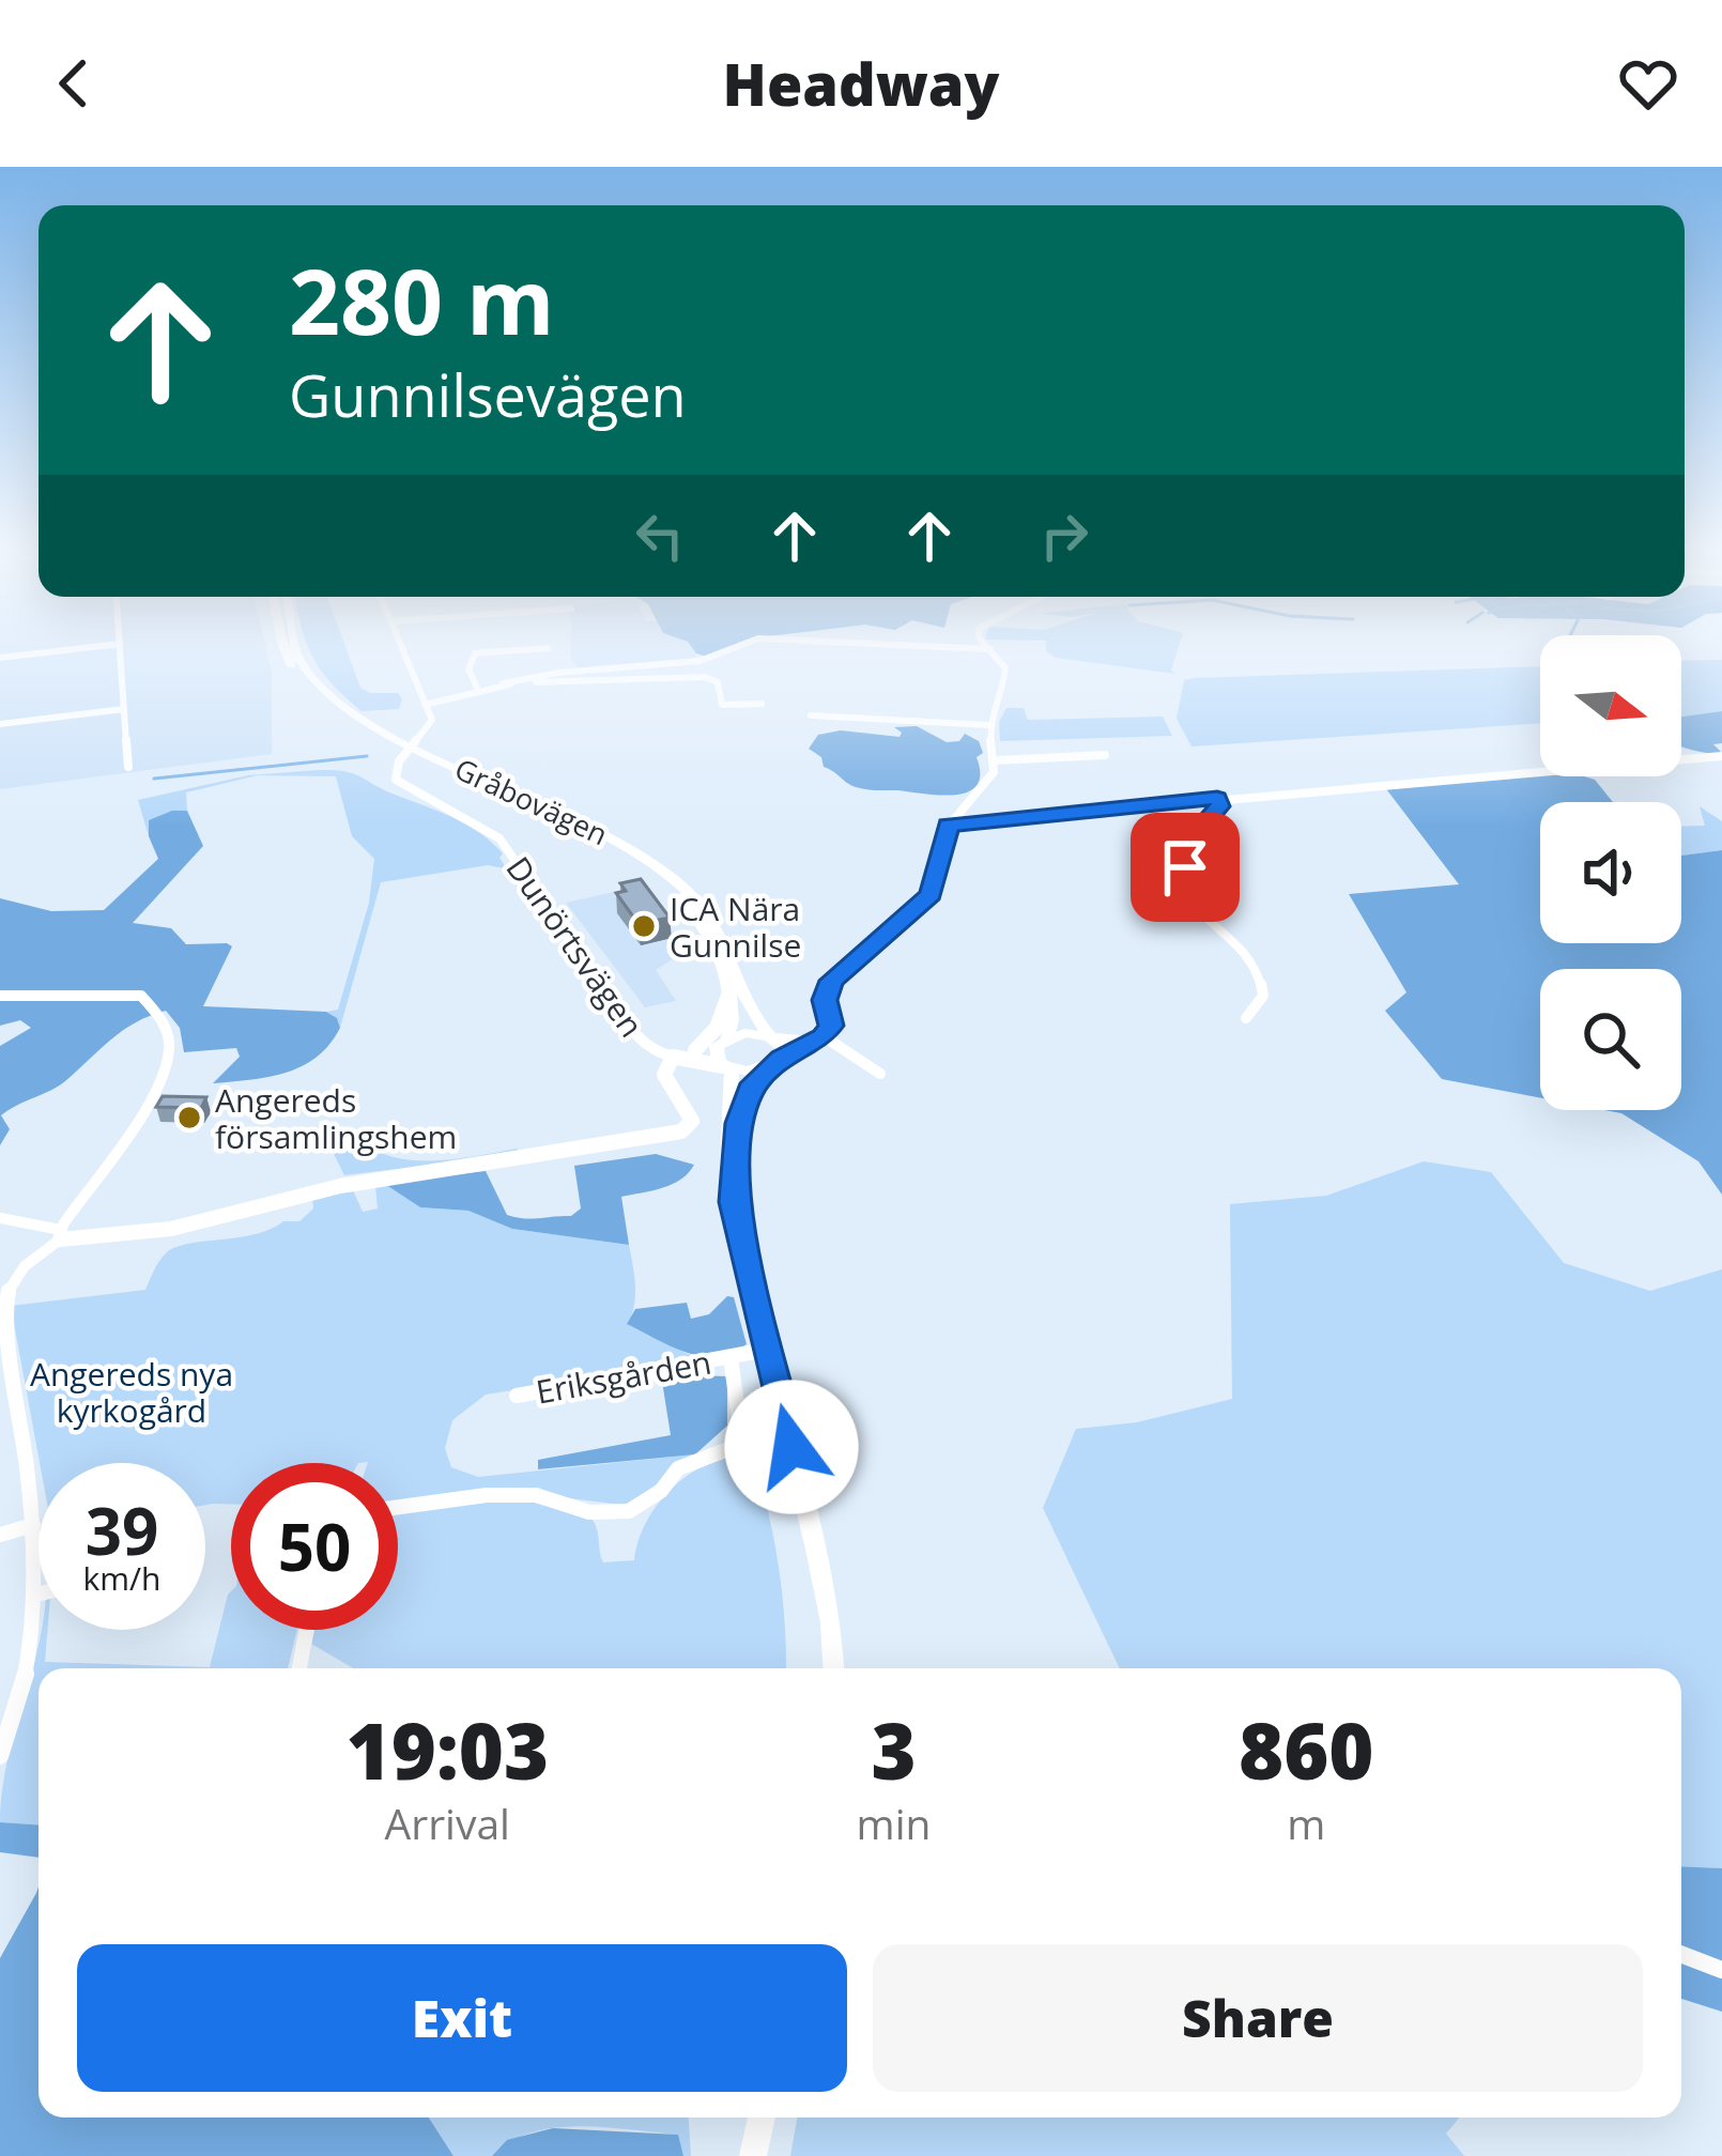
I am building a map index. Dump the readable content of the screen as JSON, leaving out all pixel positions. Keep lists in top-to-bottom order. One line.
{"streets":{"main road":["Gråbovägen"],"street":["Dunörtsvägen","Eriksgården"]},"crossings":[["Gråbovägen","Dunörtsvägen"]],"parks":["Angereds nya kyrkogård"],"places":["ICA Nära Gunnilse","Angereds församlingshem"],"north":"right","page":{"header":"Headway","turn":["280 m","Gunnilsevägen"],"speed":"39 km/h","limit":"50","eta":["19:03","Arrival","3","min","860","m"],"buttons":["Exit","Share"]}}
